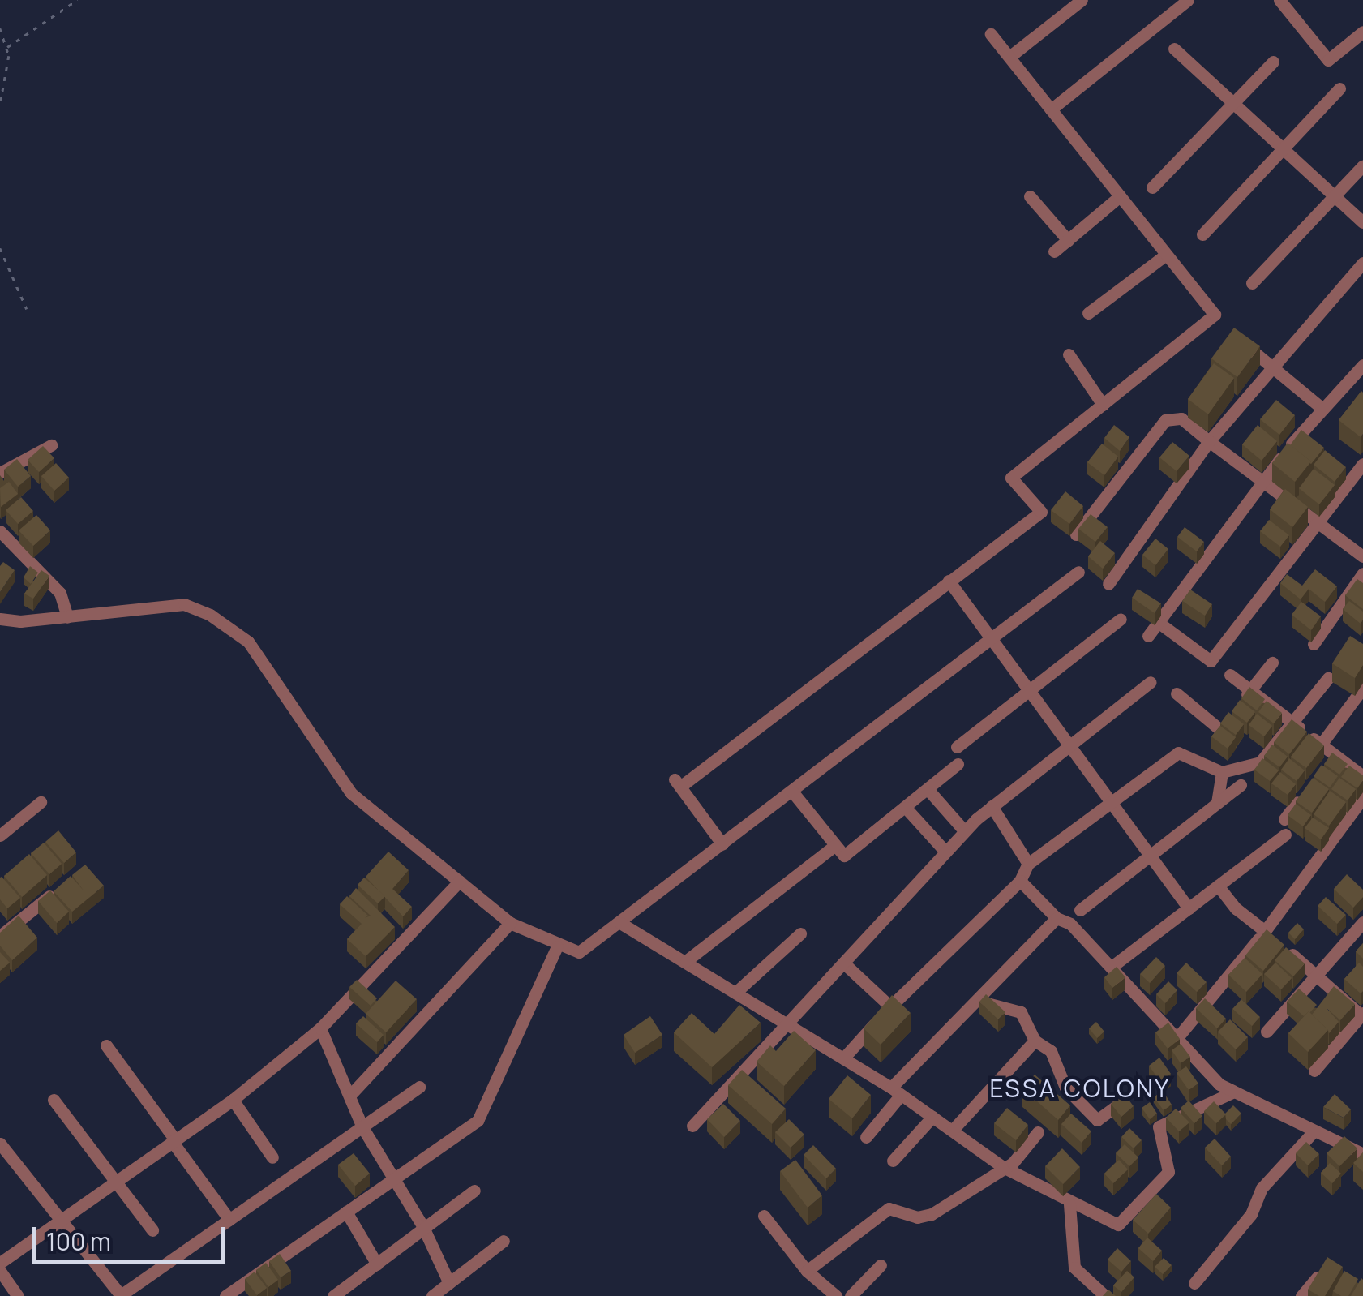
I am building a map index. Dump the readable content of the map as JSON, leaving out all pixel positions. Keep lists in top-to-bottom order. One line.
{"districts":["ESSA COLONY"],"scale_bar":"100 m"}
